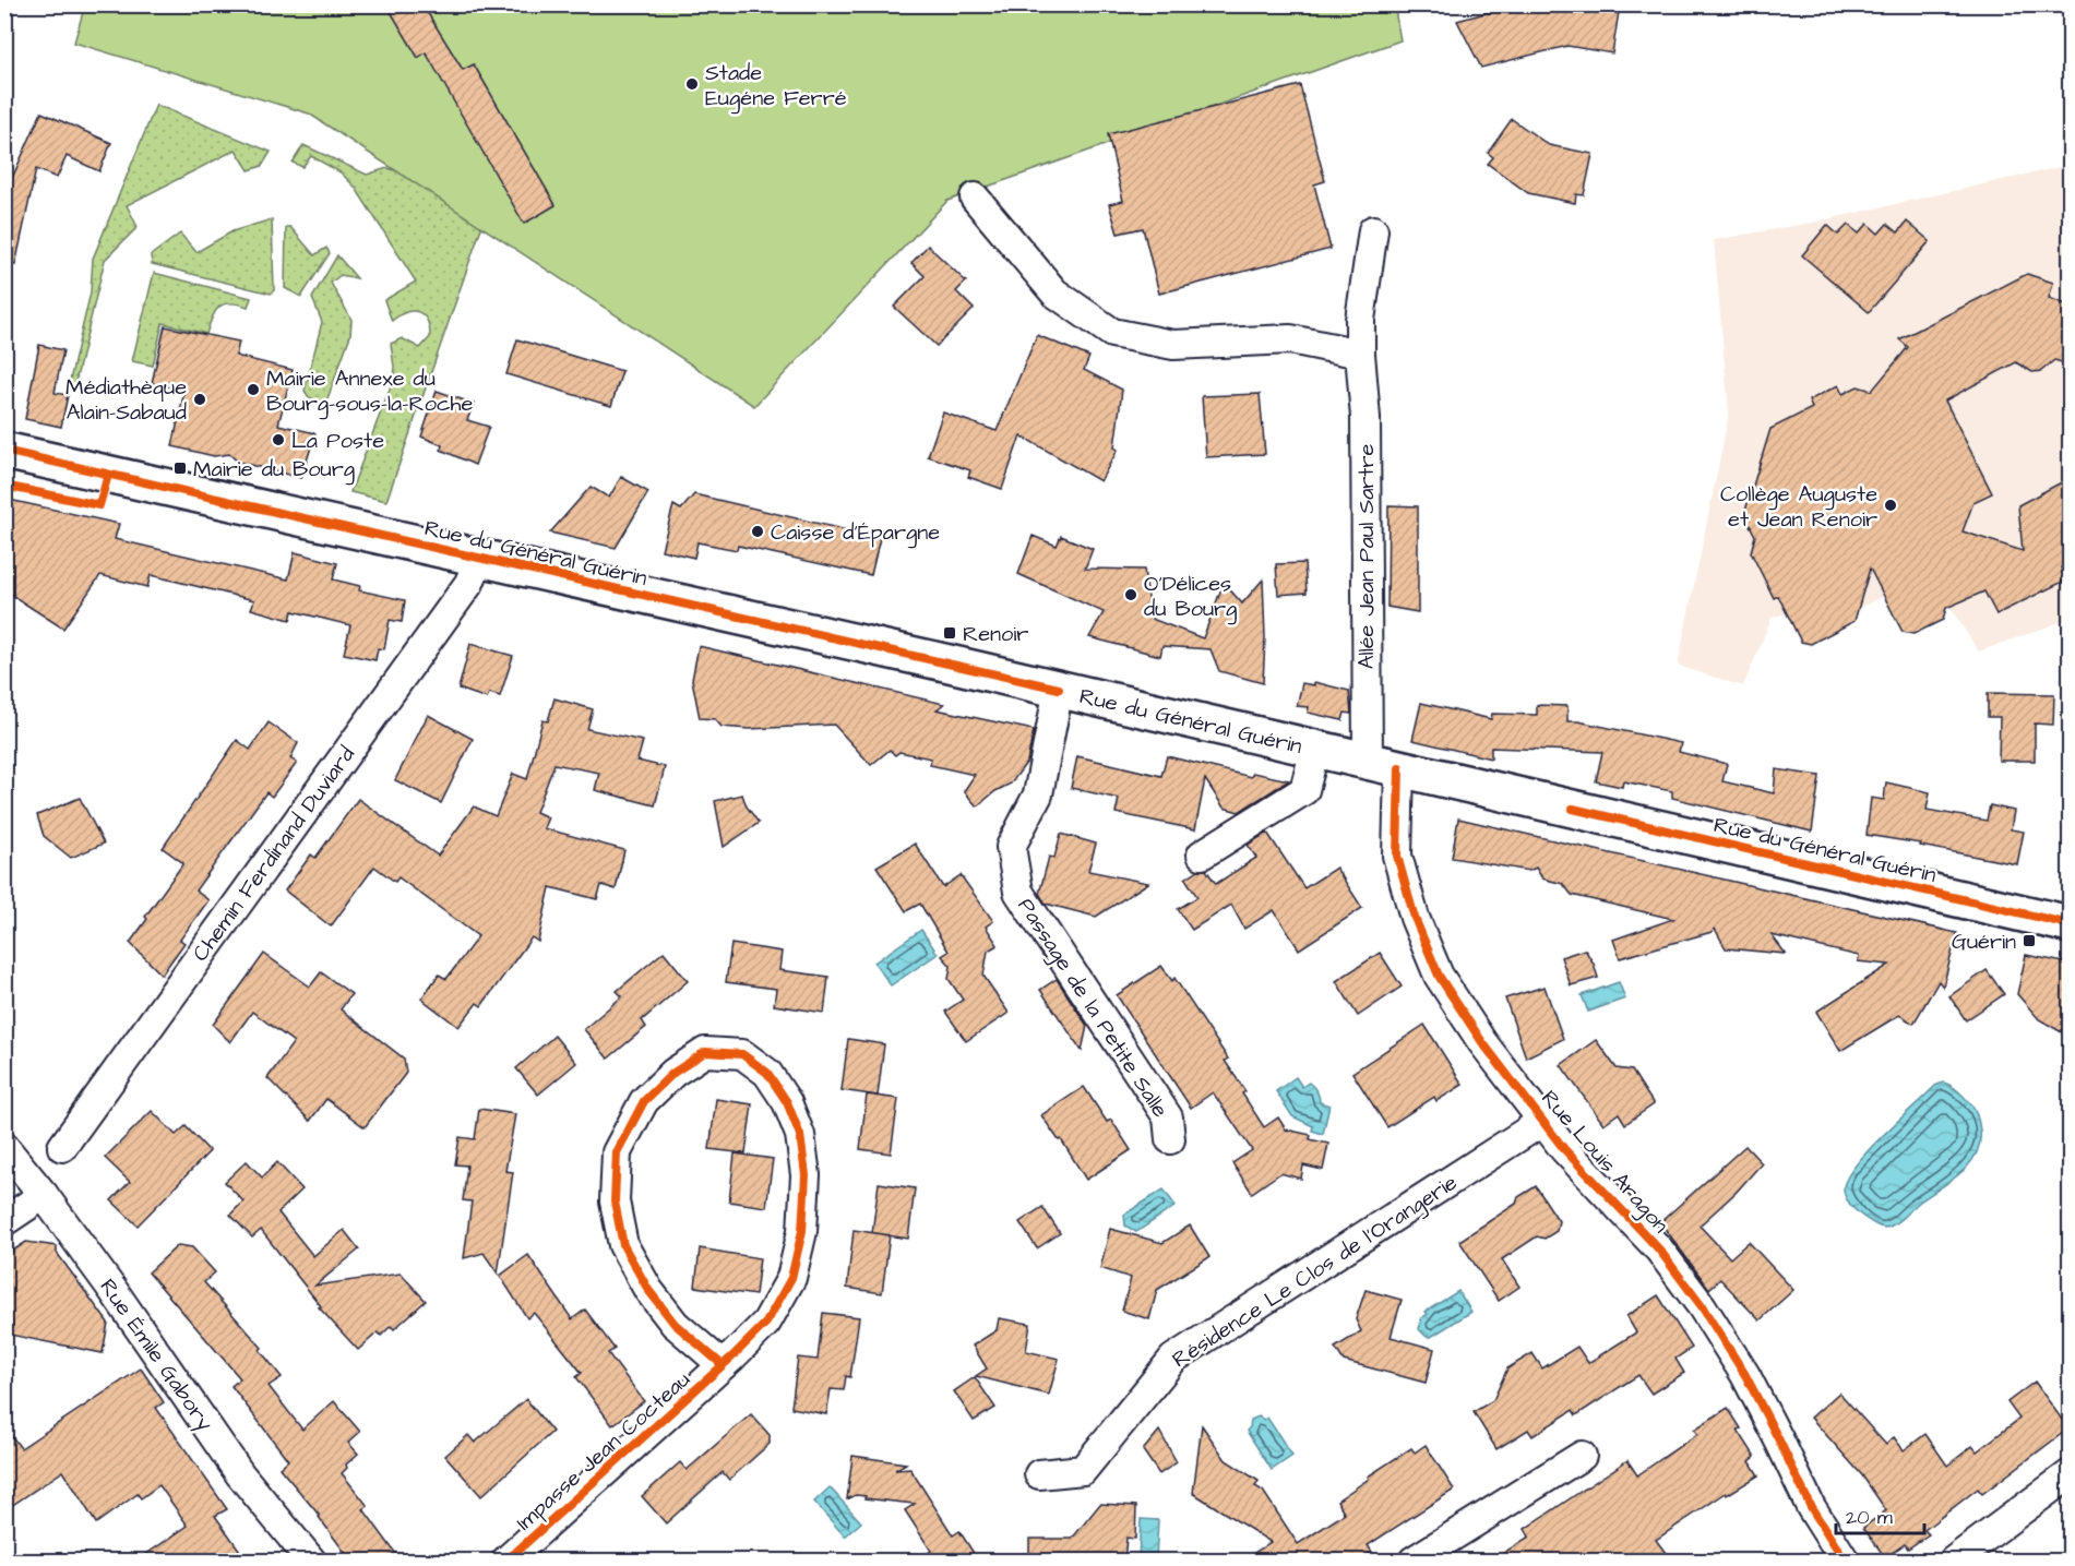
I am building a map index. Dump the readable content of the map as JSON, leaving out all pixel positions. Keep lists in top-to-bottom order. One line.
{"streets":{"main road":["Rue du Général Guérin"],"street":["Allée Jean Paul Sartre","Chemin Ferdinand Duviard","Passage de la Petite Salle","Rue Louis Aragon","Résidence Le Clos de l'Orangerie","Rue Émile Gabory","Impasse Jean Cocteau"]},"crossings":[["Rue du Général Guérin","Allée Jean Paul Sartre"],["Rue du Général Guérin","Chemin Ferdinand Duviard"],["Rue du Général Guérin","Passage de la Petite Salle"],["Rue du Général Guérin","Rue Louis Aragon"],["Allée Jean Paul Sartre","Rue Louis Aragon"],["Rue Louis Aragon","Résidence Le Clos de l'Orangerie"]],"places":{"other":["Stade Eugéne Ferré","Mairie Annexe du Bourg-sous-la-Roche","Médiathèque Alain-Sabaud","La Poste","Collège Auguste et Jean Renoir","Caisse d'Épargne","O'Délices du Bourg"],"transit":["Mairie du Bourg","Renoir","Guérin"]},"scale_bar":"20 m"}
